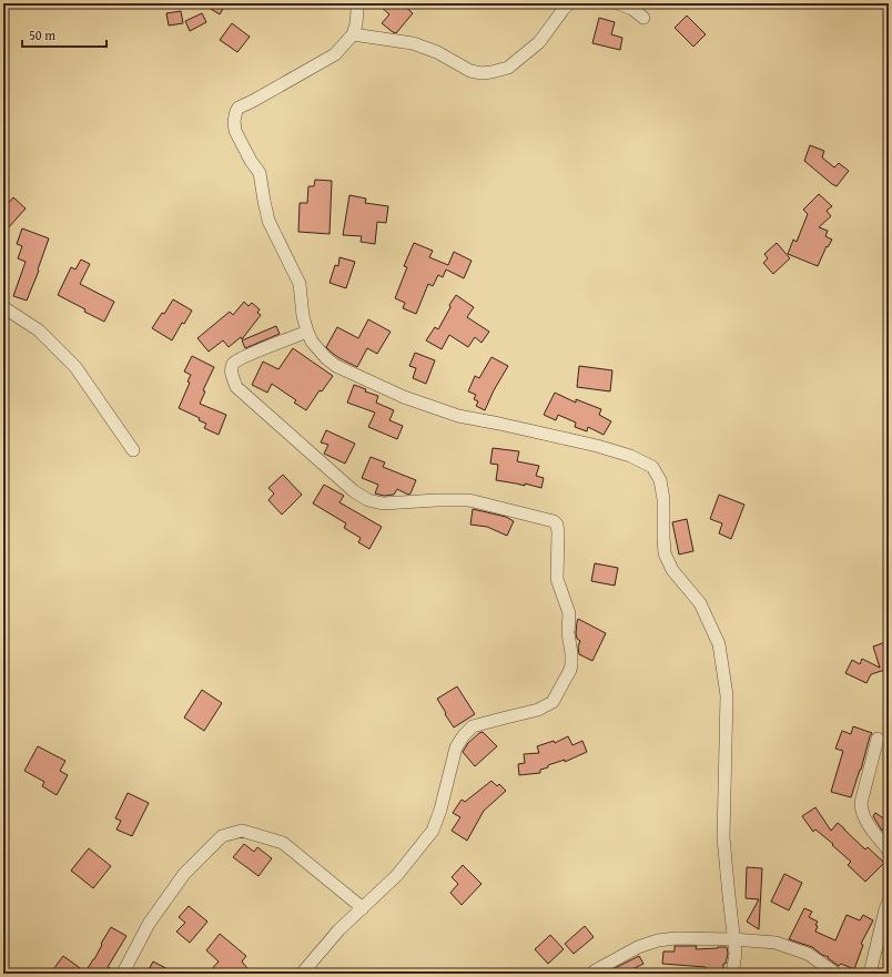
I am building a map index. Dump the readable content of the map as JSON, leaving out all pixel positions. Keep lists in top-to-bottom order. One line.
{"scale_bar":"50 m"}
